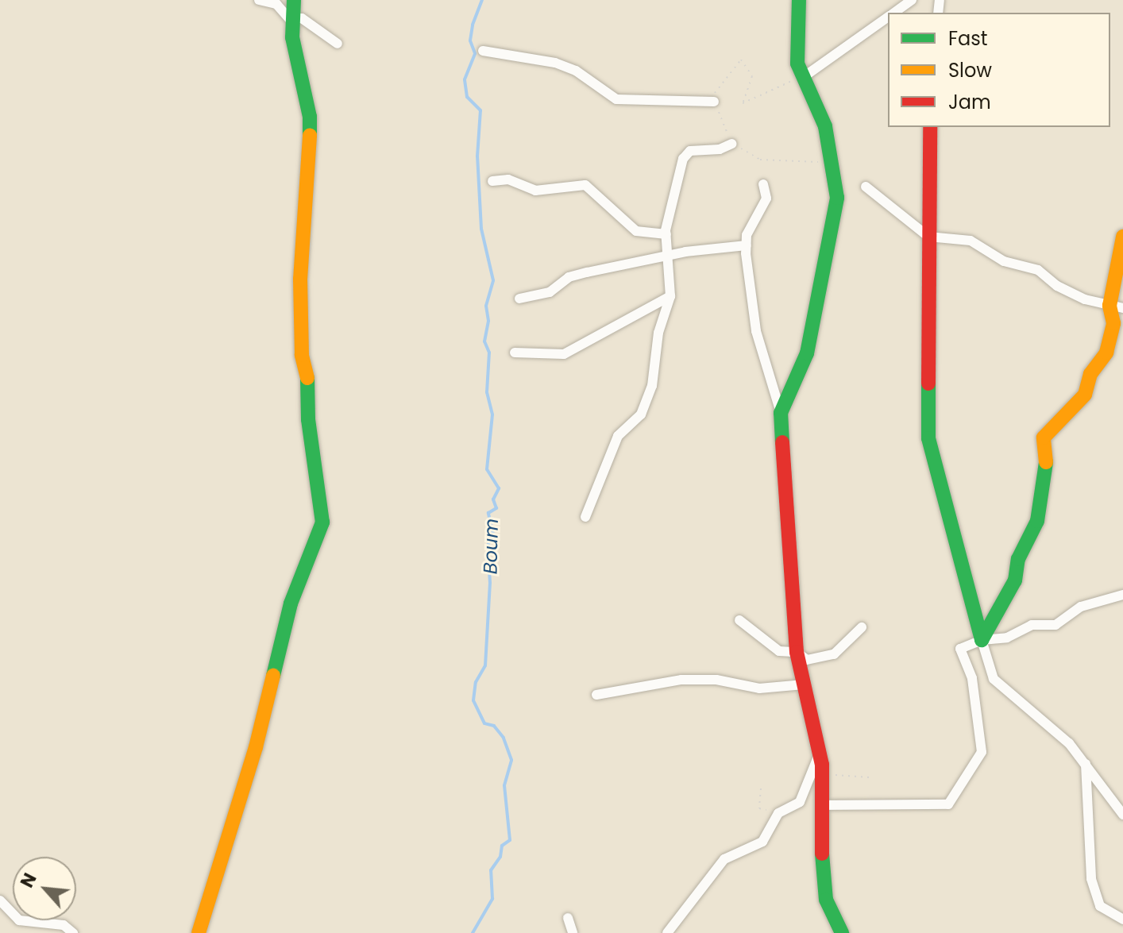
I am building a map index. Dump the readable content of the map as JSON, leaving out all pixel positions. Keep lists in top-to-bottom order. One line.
{"water":["Boum"],"legend":["Fast","Slow","Jam"],"north":"top left"}
